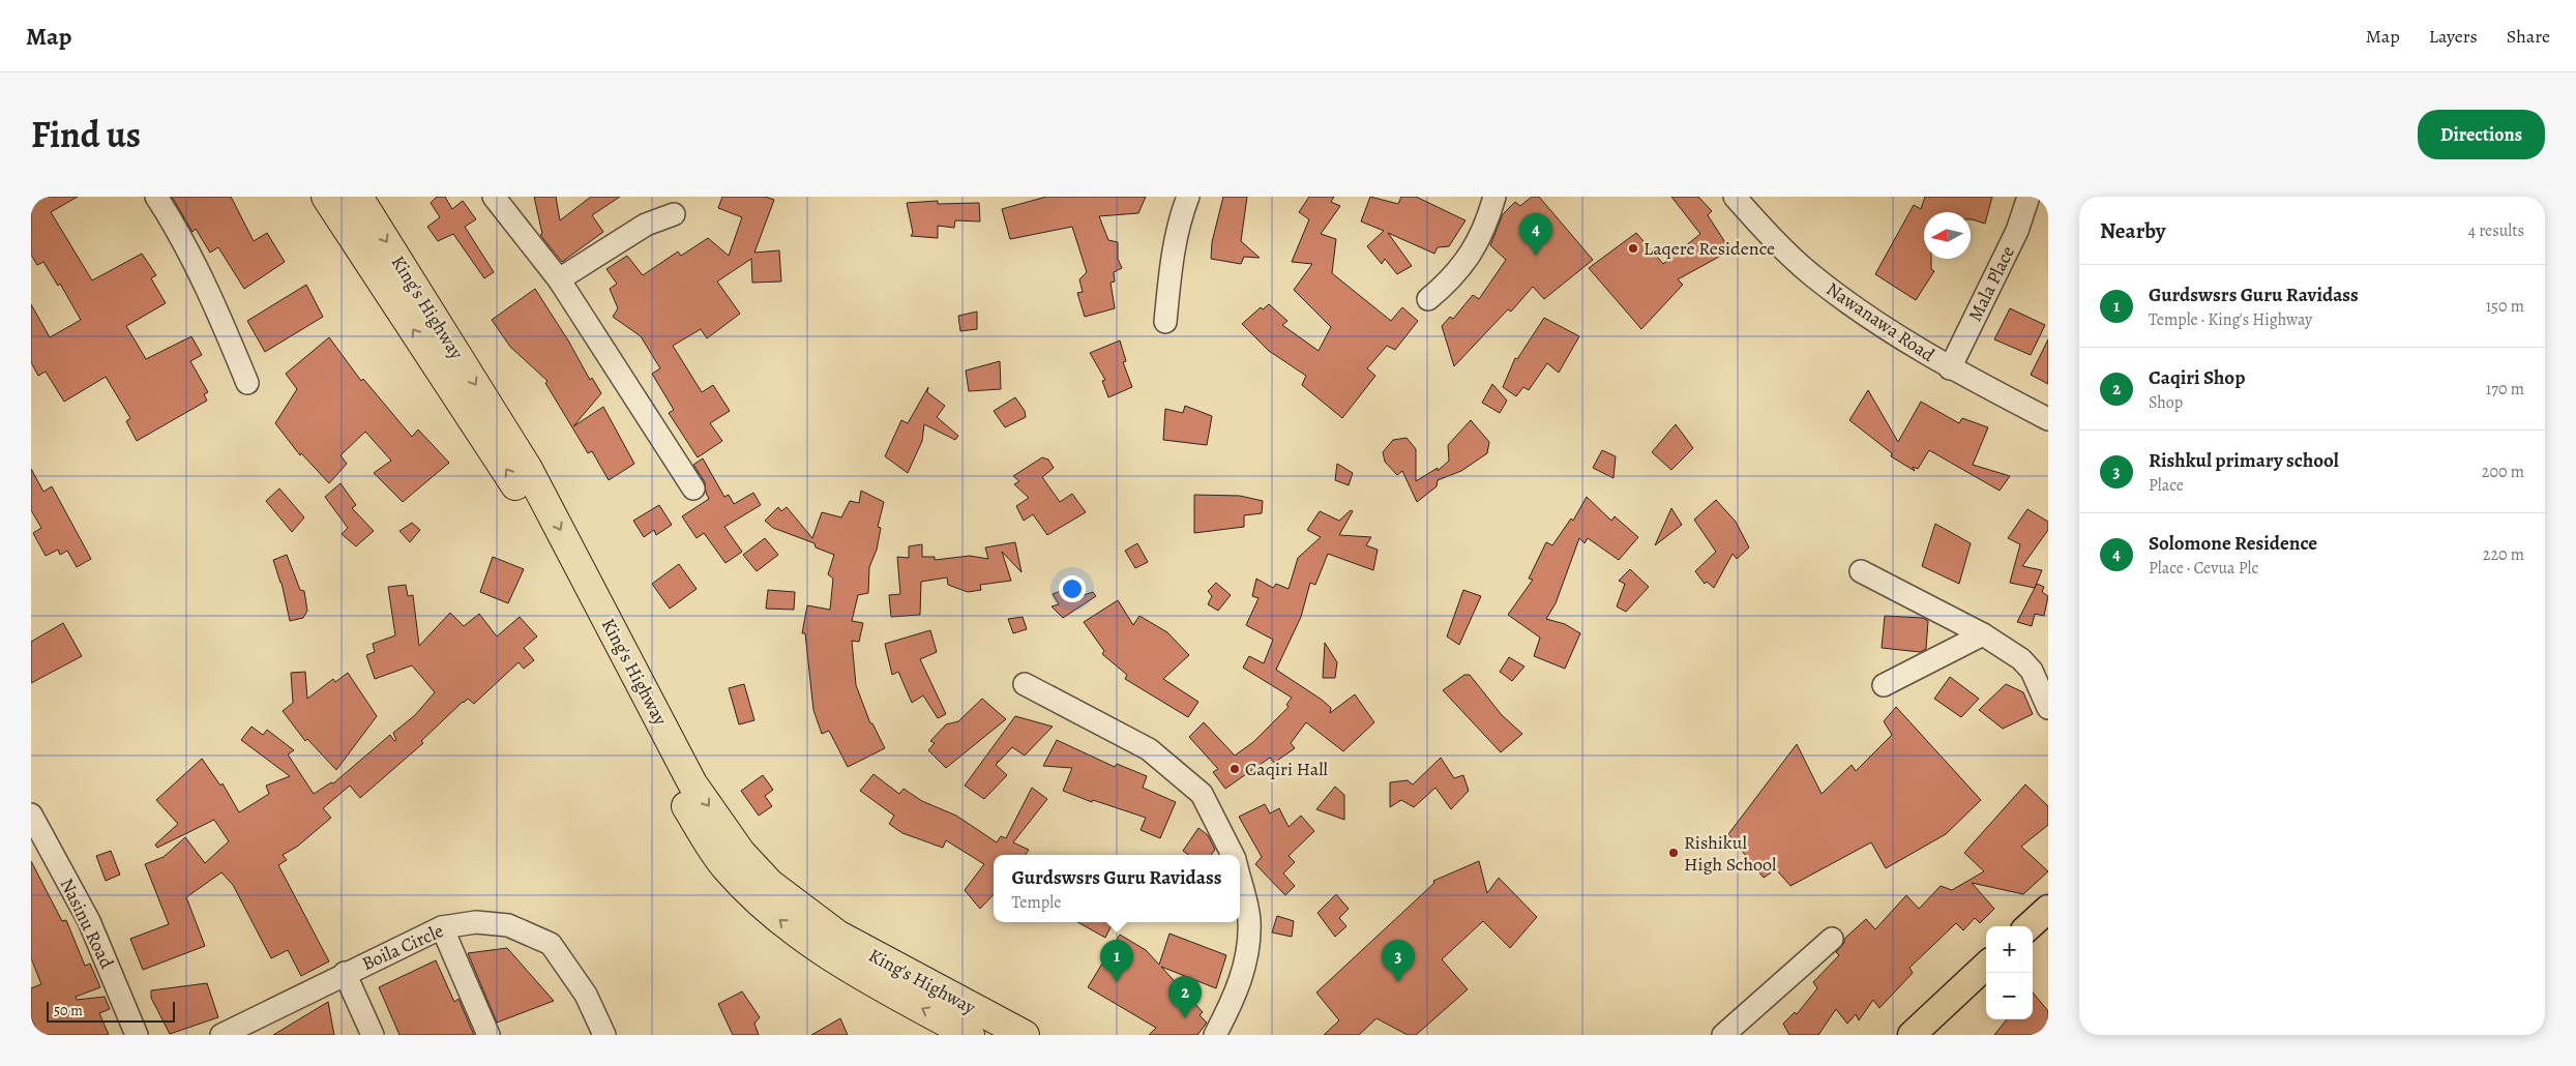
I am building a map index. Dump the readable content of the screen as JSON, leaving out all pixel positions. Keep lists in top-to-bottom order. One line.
{"streets":{"highway":["King's Highway"],"street":["Mala Place","Nawanawa Road","Nasinu Road","Boila Circle"]},"crossings":[["Mala Place","Nawanawa Road"]],"places":["Laqere Residence","Caqiri Hall","Rishikul High School"],"scale_bar":"50 m","north":"left","page":{"header":"Map","nav":["Map","Layers","Share"],"title":"Find us","buttons":"Directions","heading":["Nearby","4 results"],"pins":["4","1","3","2"],"list":[{"mark":"1","name":"Gurdswsrs Guru Ravidass","note":"Temple · King's Highway","value":"150 m"},{"mark":"2","name":"Caqiri Shop","note":"Shop","value":"170 m"},{"mark":"3","name":"Rishkul primary school","note":"Place","value":"200 m"},{"mark":"4","name":"Solomone Residence","note":"Place · Cevua Plc","value":"220 m"}],"popup":["Gurdswsrs Guru Ravidass","Temple"],"map_buttons":["+","−"],"scale":"50 m"}}
